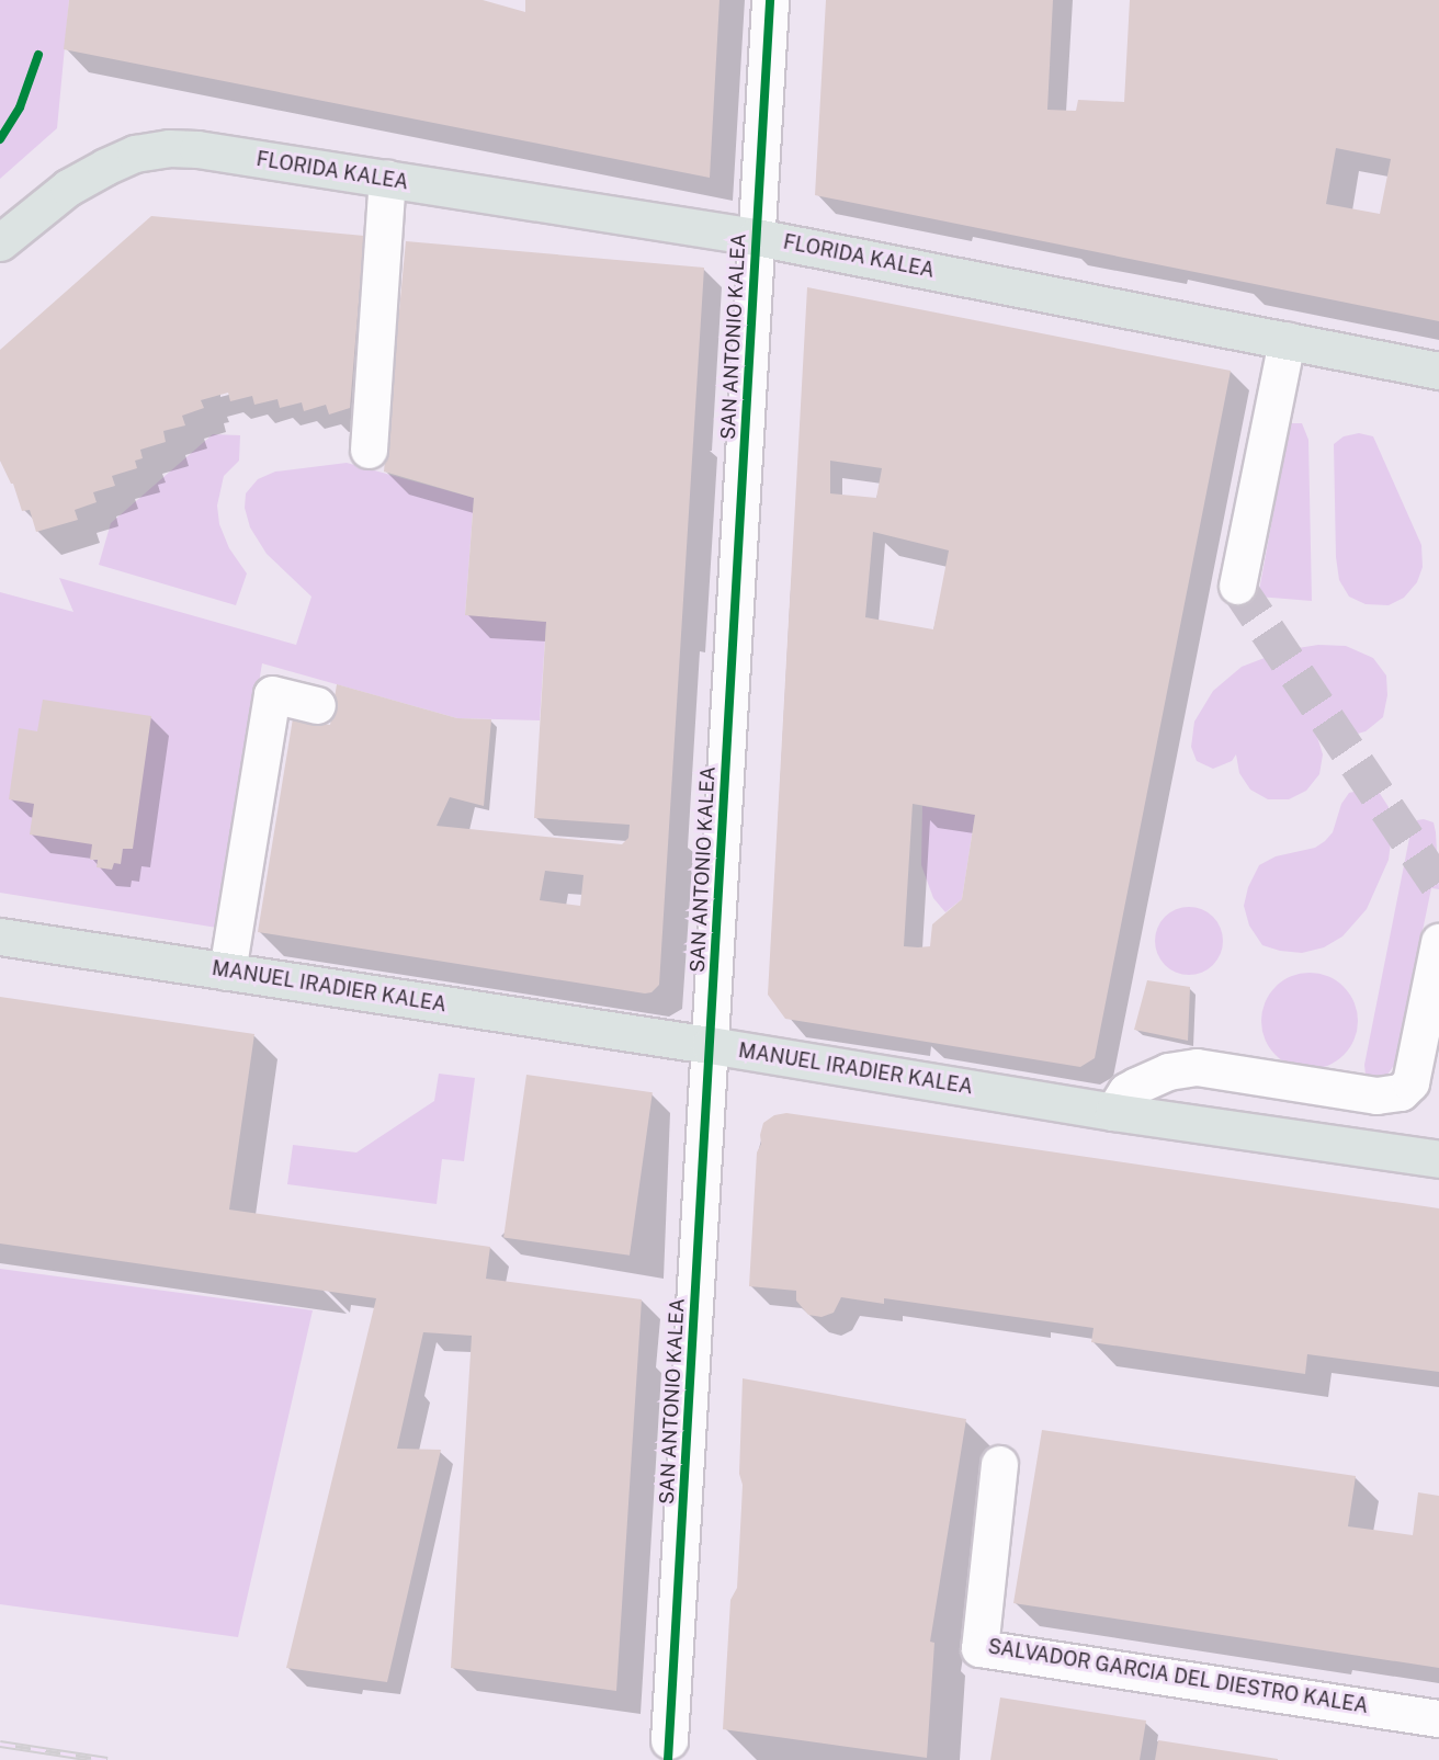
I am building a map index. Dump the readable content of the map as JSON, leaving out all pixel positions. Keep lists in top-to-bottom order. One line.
{"streets":{"main road":["FLORIDA KALEA","MANUEL IRADIER KALEA"],"street":["SAN ANTONIO KALEA","SALVADOR GARCIA DEL DIESTRO KALEA"]},"crossings":[["FLORIDA KALEA","SAN ANTONIO KALEA"],["SAN ANTONIO KALEA","MANUEL IRADIER KALEA"]]}
